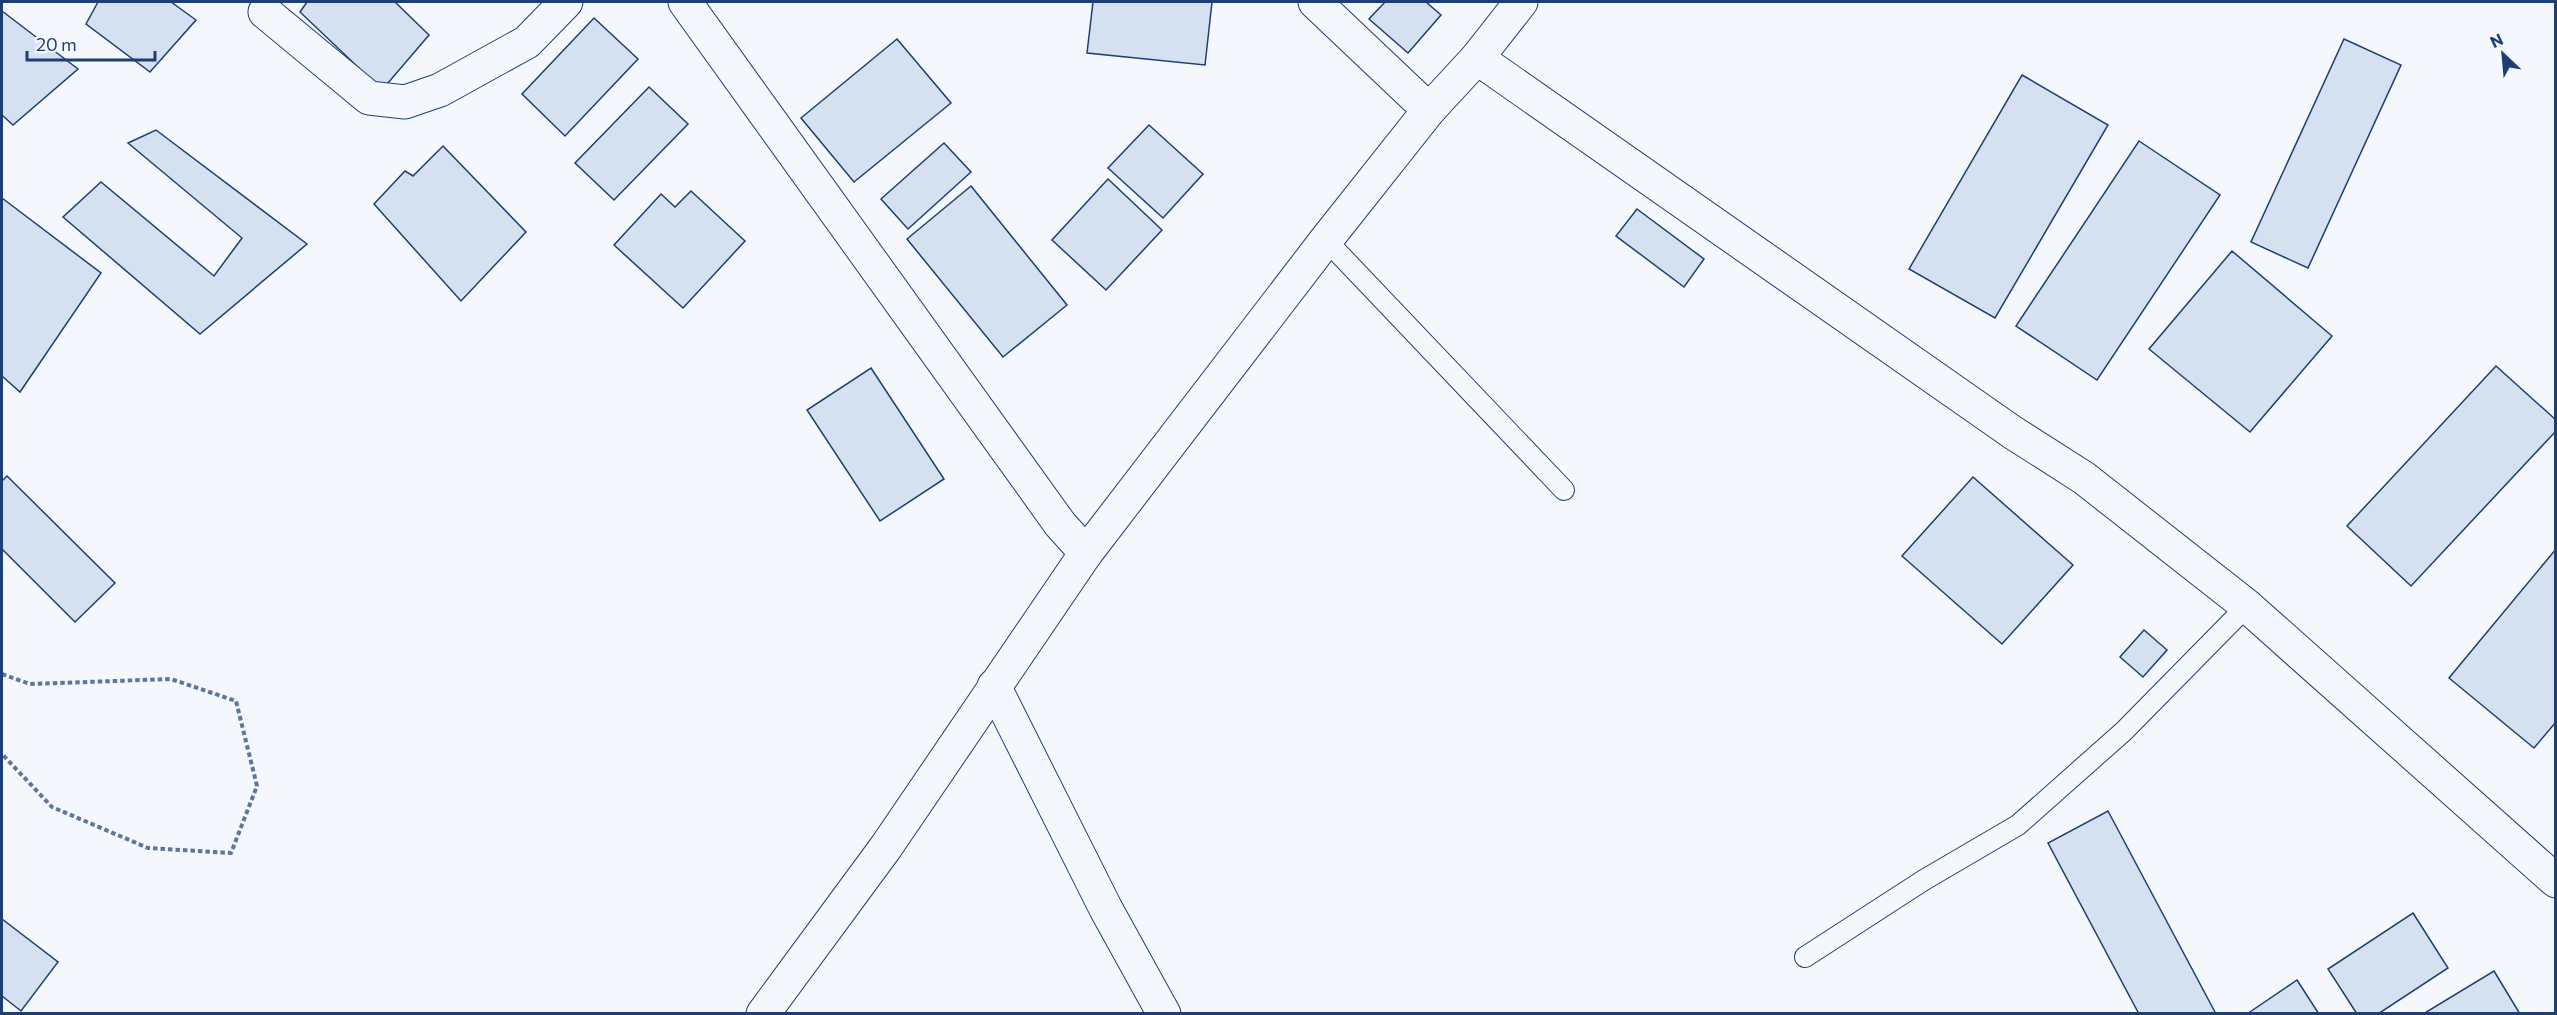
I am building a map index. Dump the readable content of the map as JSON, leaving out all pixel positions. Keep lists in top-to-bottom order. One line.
{"scale_bar":"20 m","north":"top left"}
